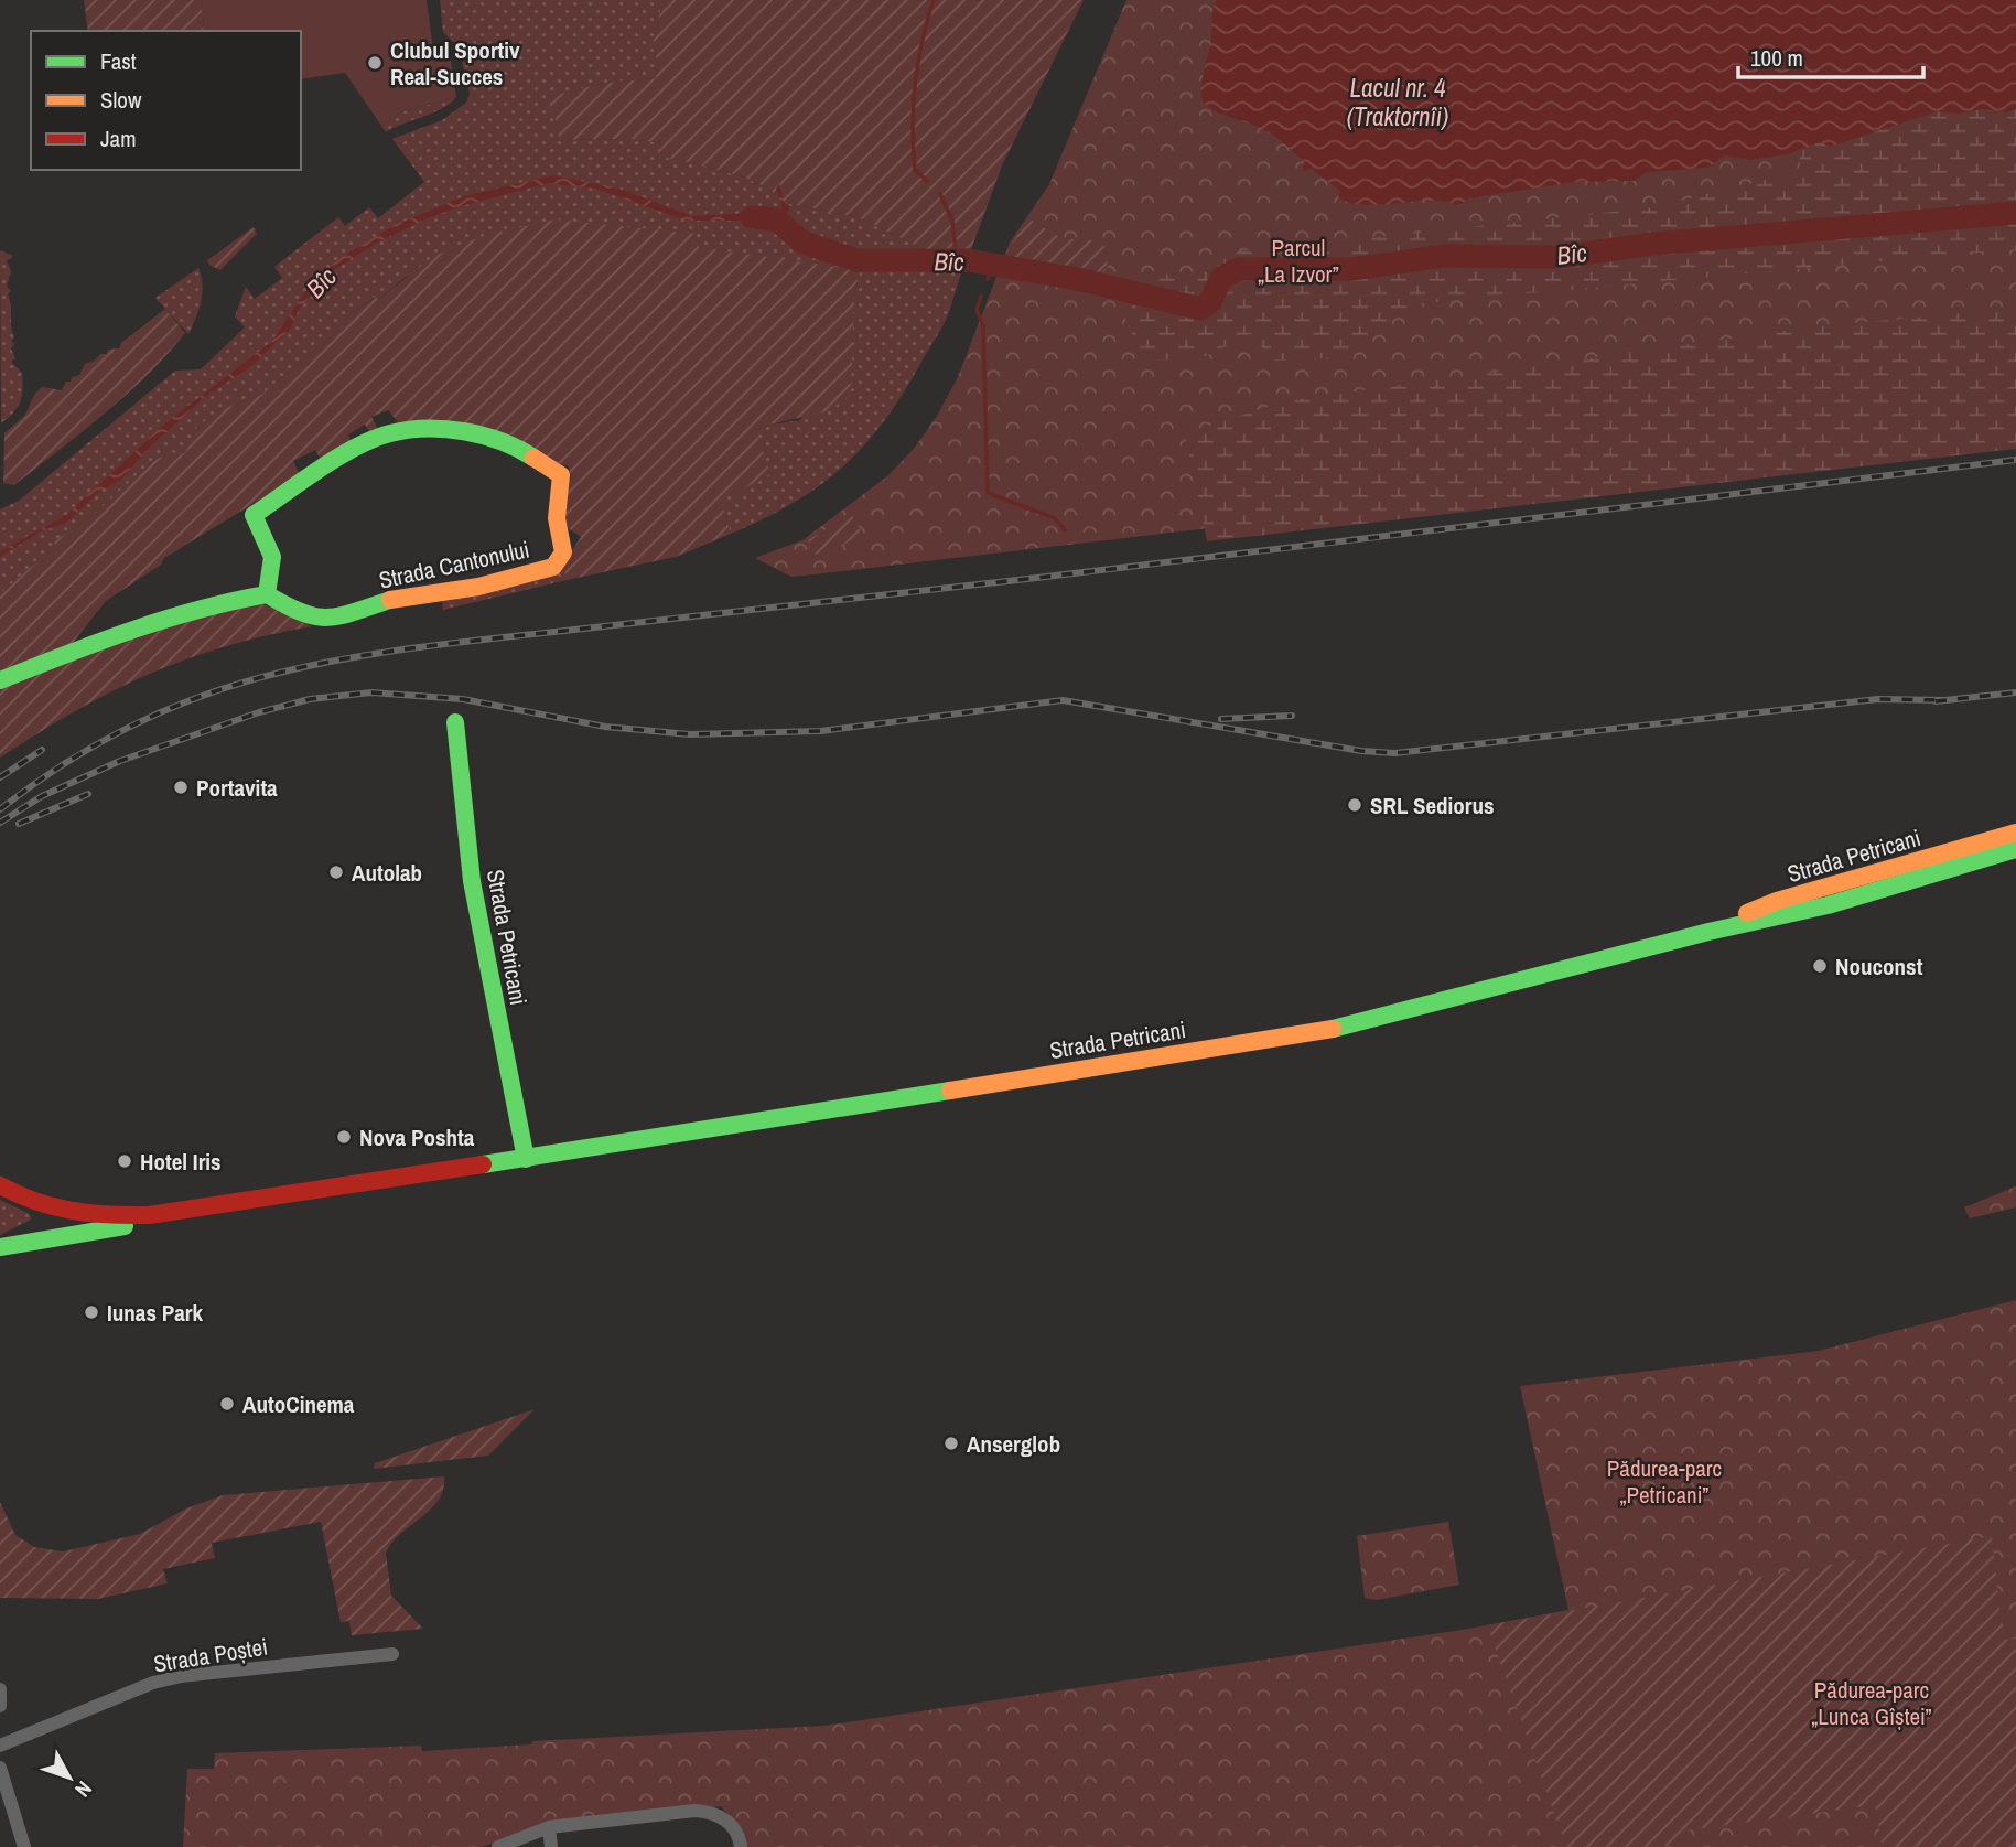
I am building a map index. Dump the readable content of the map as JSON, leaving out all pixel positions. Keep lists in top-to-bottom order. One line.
{"streets":{"main road":["Strada Cantonului","Strada Petricani"],"street":["Strada Poștei"]},"water":["Lacul nr. 4 (Traktornîi)","Bîc"],"parks":["Parcul „La Izvor”","Pădurea-parc „Petricani”","Pădurea-parc „Lunca Gîștei”"],"places":["Clubul Sportiv Real-Succes","Portavita","SRL Sediorus","Autolab","Nouconst","Nova Poshta","Hotel Iris","Iunas Park","AutoCinema","Anserglob"],"legend":["Fast","Slow","Jam"],"scale_bar":"100 m","north":"bottom right"}
